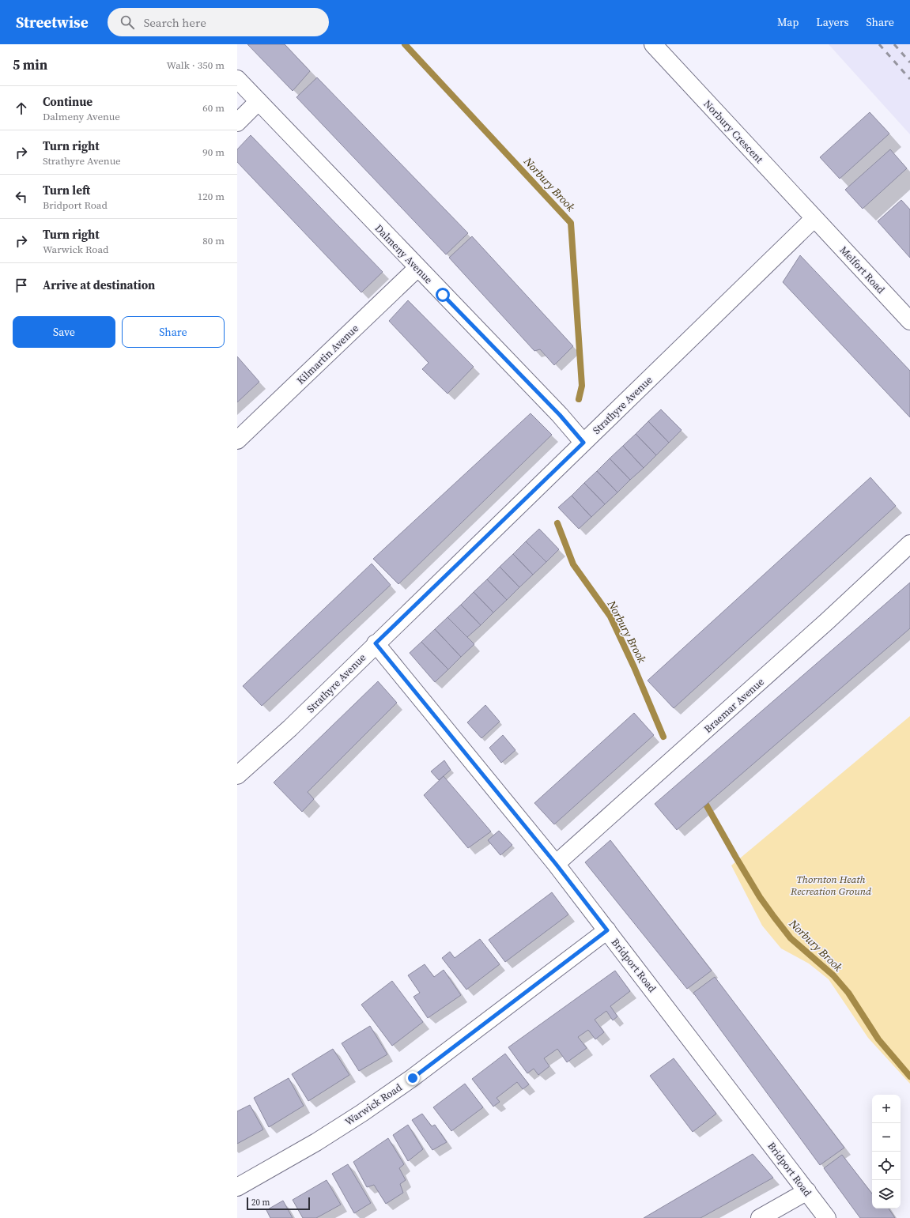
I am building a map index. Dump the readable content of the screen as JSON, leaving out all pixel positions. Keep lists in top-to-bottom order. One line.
{"streets":{"street":["Norbury Crescent","Dalmeny Avenue","Melfort Road","Kilmartin Avenue","Strathyre Avenue","Braemar Avenue","Bridport Road","Warwick Road"]},"crossings":[["Norbury Crescent","Melfort Road"],["Norbury Crescent","Strathyre Avenue"],["Dalmeny Avenue","Kilmartin Avenue"],["Dalmeny Avenue","Strathyre Avenue"],["Melfort Road","Strathyre Avenue"],["Strathyre Avenue","Bridport Road"],["Braemar Avenue","Bridport Road"],["Bridport Road","Warwick Road"]],"water":["Norbury Brook"],"parks":["Thornton Heath Recreation Ground"],"scale_bar":"20 m","page":{"header":"Streetwise","search":"Search here","nav":["Map","Layers","Share"],"heading":["5 min","Walk · 350 m"],"list":[["Continue","Dalmeny Avenue","60 m"],["Turn right","Strathyre Avenue","90 m"],["Turn left","Bridport Road","120 m"],["Turn right","Warwick Road","80 m"],"Arrive at destination"],"buttons":["Save","Share"],"map_buttons":["+","−"],"scale":"20 m"}}
